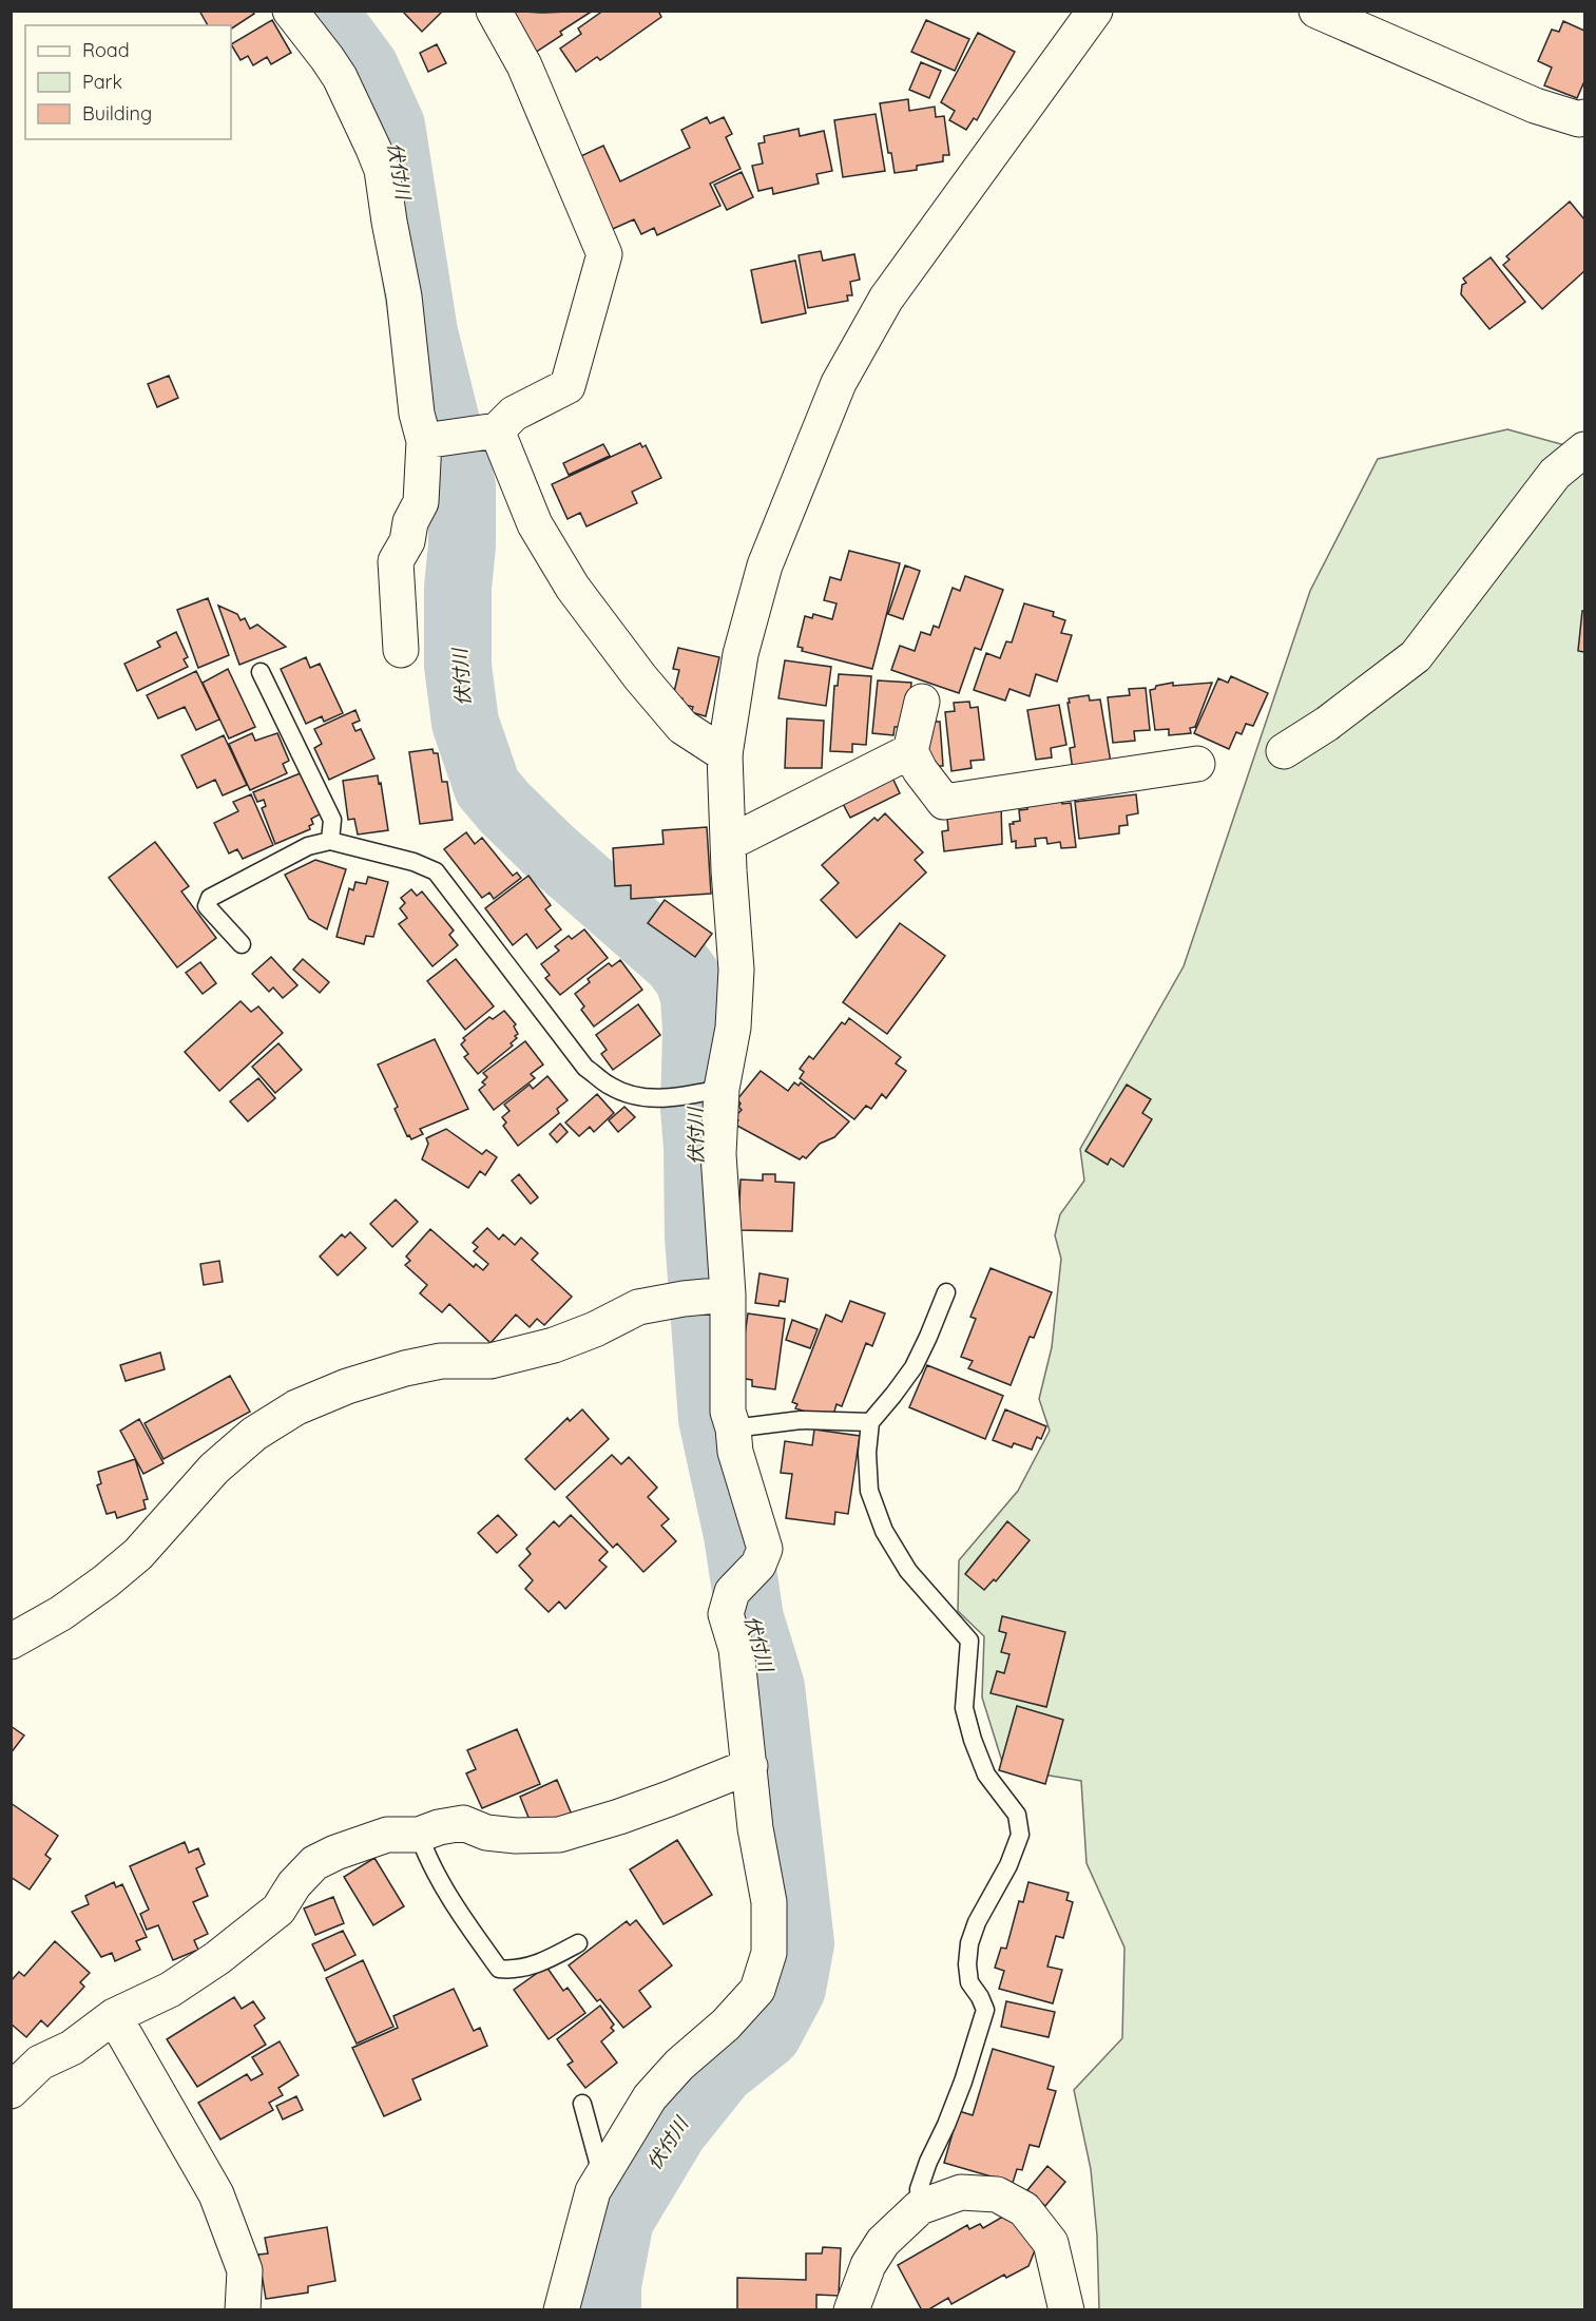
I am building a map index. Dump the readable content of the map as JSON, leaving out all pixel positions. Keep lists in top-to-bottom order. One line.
{"water":["伏付川"],"legend":["Road","Park","Building"]}
